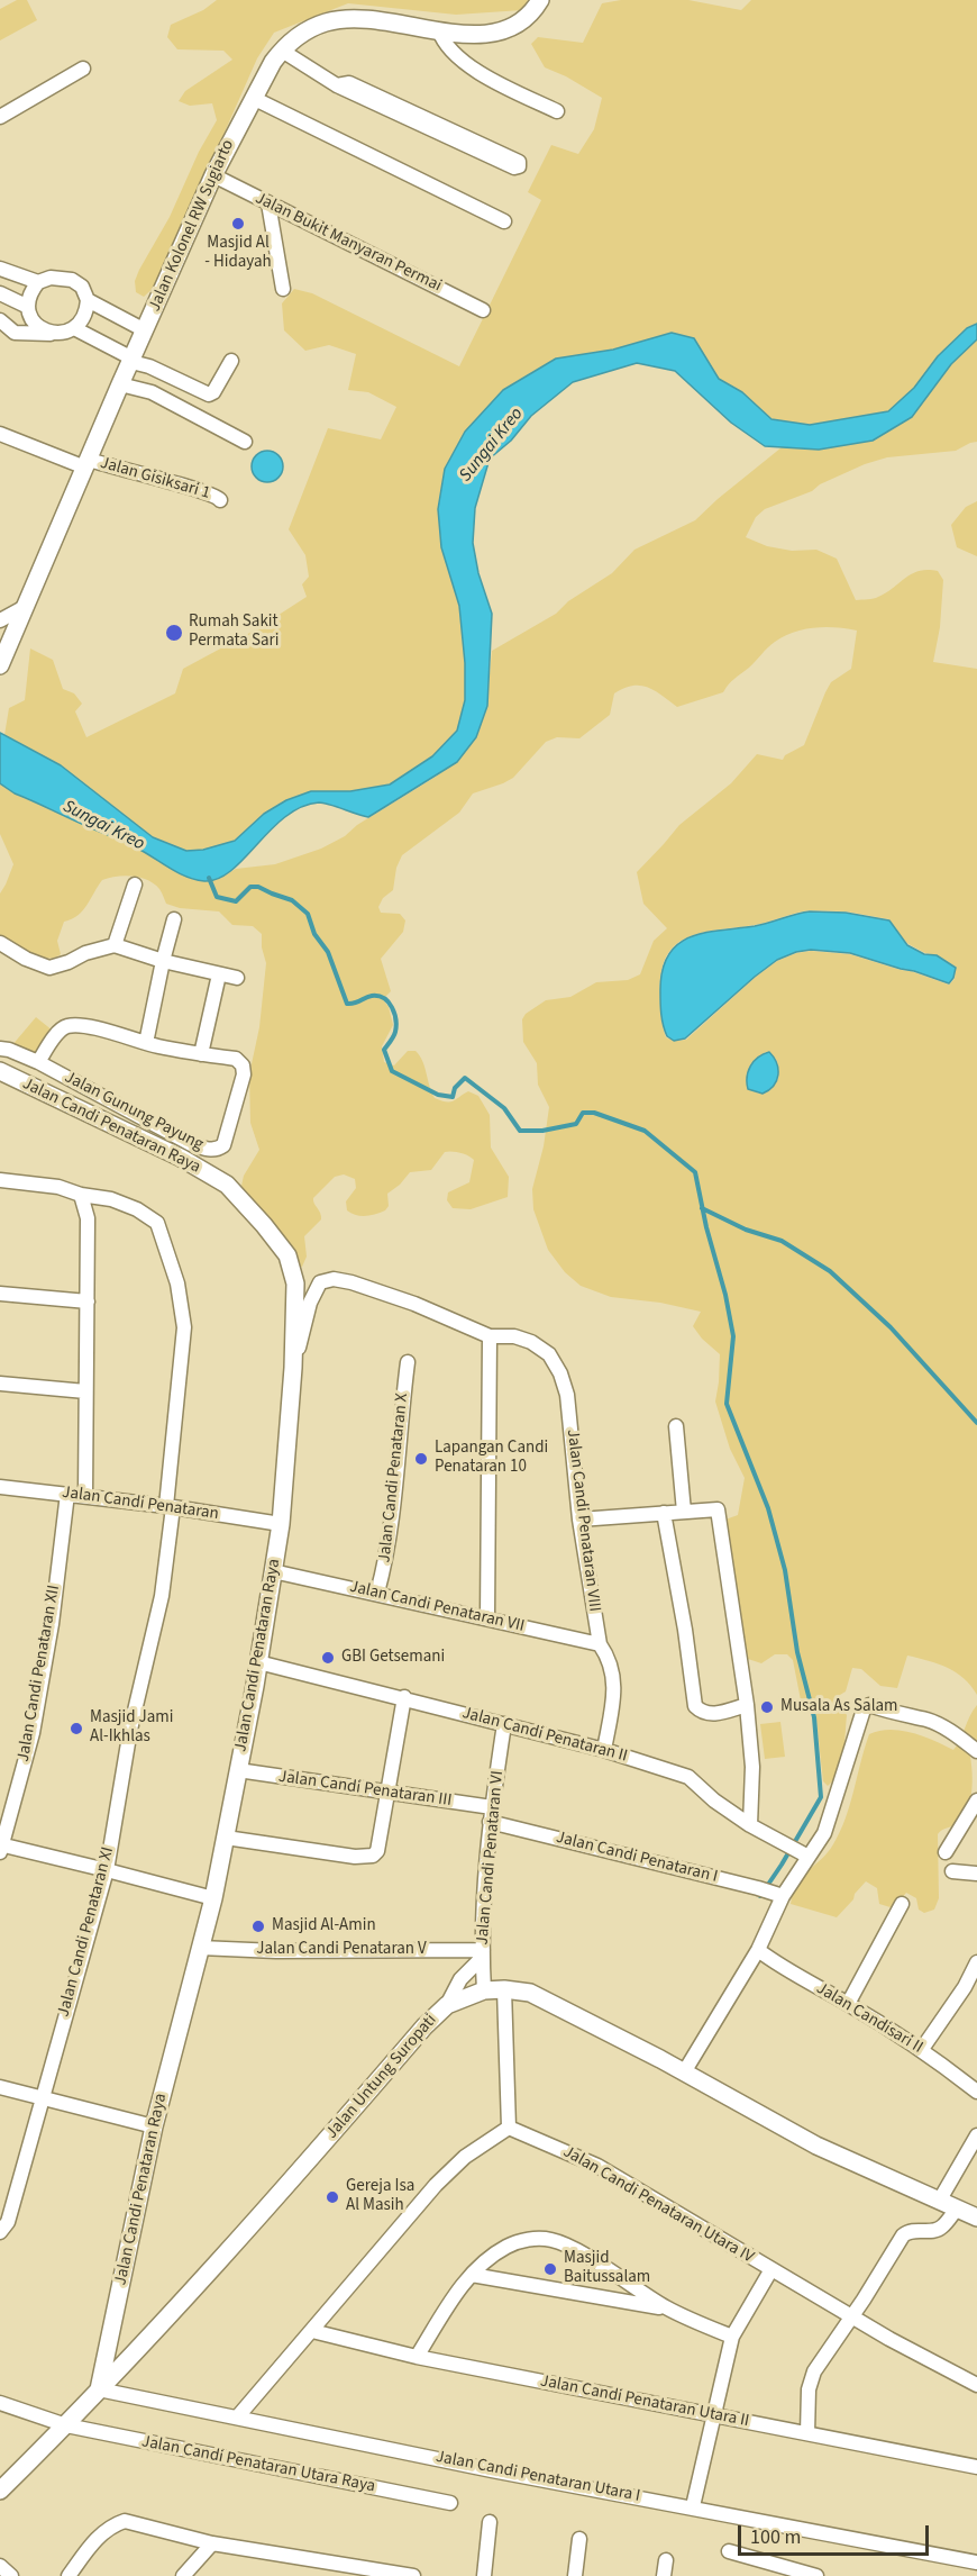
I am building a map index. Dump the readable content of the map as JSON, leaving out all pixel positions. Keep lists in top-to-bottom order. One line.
{"streets":{"main road":["Jalan Kolonel RW Sugiarto","Jalan Candi Penataran Raya","Jalan Untung Suropati"],"street":["Jalan Bukit Manyaran Permai","Jalan Gisiksari 1","Jalan Gunung Payung","Jalan Candi Penataran X","Jalan Candi Penataran","Jalan Candi Penataran VIII","Jalan Candi Penataran VII","Jalan Candi Penataran XII","Jalan Candi Penataran II","Jalan Candi Penataran III","Jalan Candi Penataran VI","Jalan Candi Penataran I","Jalan Candi Penataran XI","Jalan Candi Penataran V","Jalan Candisari II","Jalan Candi Penataran Utara IV","Jalan Candi Penataran Utara II","Jalan Candi Penataran Utara Raya","Jalan Candi Penataran Utara I"]},"crossings":[["Jalan Kolonel RW Sugiarto","Jalan Bukit Manyaran Permai"],["Jalan Kolonel RW Sugiarto","Jalan Gisiksari 1"],["Jalan Candi Penataran Raya","Jalan Candi Penataran"],["Jalan Candi Penataran Raya","Jalan Candi Penataran VIII"],["Jalan Candi Penataran Raya","Jalan Candi Penataran VII"],["Jalan Candi Penataran Raya","Jalan Candi Penataran II"],["Jalan Candi Penataran Raya","Jalan Candi Penataran III"],["Jalan Candi Penataran Raya","Jalan Candi Penataran V"],["Jalan Candi Penataran Raya","Jalan Untung Suropati"],["Jalan Candi Penataran Raya","Jalan Candi Penataran Utara I"],["Jalan Candi Penataran X","Jalan Candi Penataran VII"],["Jalan Candi Penataran","Jalan Candi Penataran XII"],["Jalan Candi Penataran","Jalan Candi Penataran XI"],["Jalan Candi Penataran VIII","Jalan Candi Penataran VII"],["Jalan Candi Penataran VIII","Jalan Candi Penataran II"],["Jalan Candi Penataran II","Jalan Candi Penataran VI"],["Jalan Candi Penataran III","Jalan Candi Penataran VI"],["Jalan Candi Penataran VI","Jalan Candi Penataran I"],["Jalan Candi Penataran VI","Jalan Candi Penataran V"],["Jalan Candi Penataran VI","Jalan Untung Suropati"],["Jalan Untung Suropati","Jalan Candi Penataran Utara Raya"],["Jalan Untung Suropati","Jalan Candi Penataran Utara I"]],"water":["Sungai Kreo"],"places":["Masjid Al - Hidayah","Rumah Sakit Permata Sari","Lapangan Candi Penataran 10","GBI Getsemani","Musala As Salam","Masjid Jami Al-Ikhlas","Masjid Al-Amin","Gereja Isa Al Masih","Masjid Baitussalam"],"scale_bar":"100 m"}
